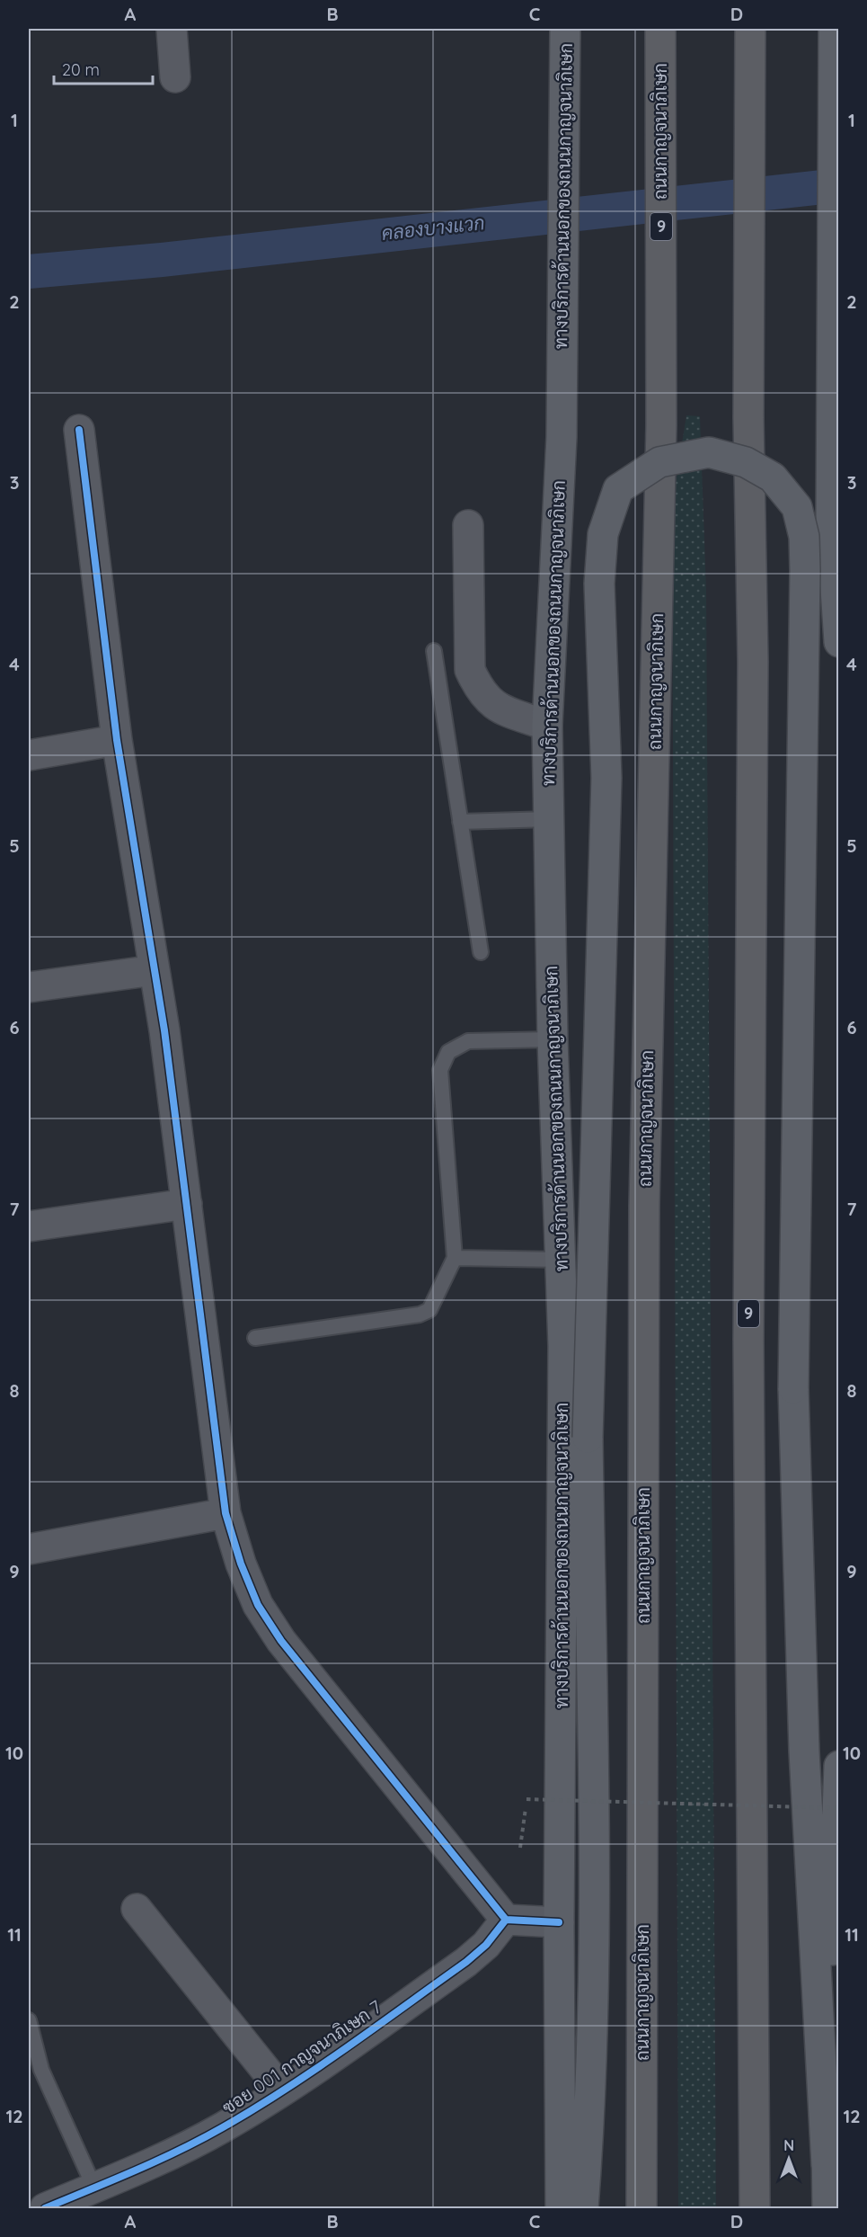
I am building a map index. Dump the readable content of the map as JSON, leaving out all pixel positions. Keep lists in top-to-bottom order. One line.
{"streets":{"highway":["ถนนกาญจนาภิเษก","9"],"main road":["ทางบริการด้านนอกของถนนกาญจนาภิเษก"],"street":["ซอย 001 กาญจนาภิเษก 7"]},"water":["คลองบางแวก"],"scale_bar":"20 m","north":"top","grid":{"columns":["A","B","C","D"],"rows":["1","2","3","4","5","6","7","8","9","10","11","12"]}}
